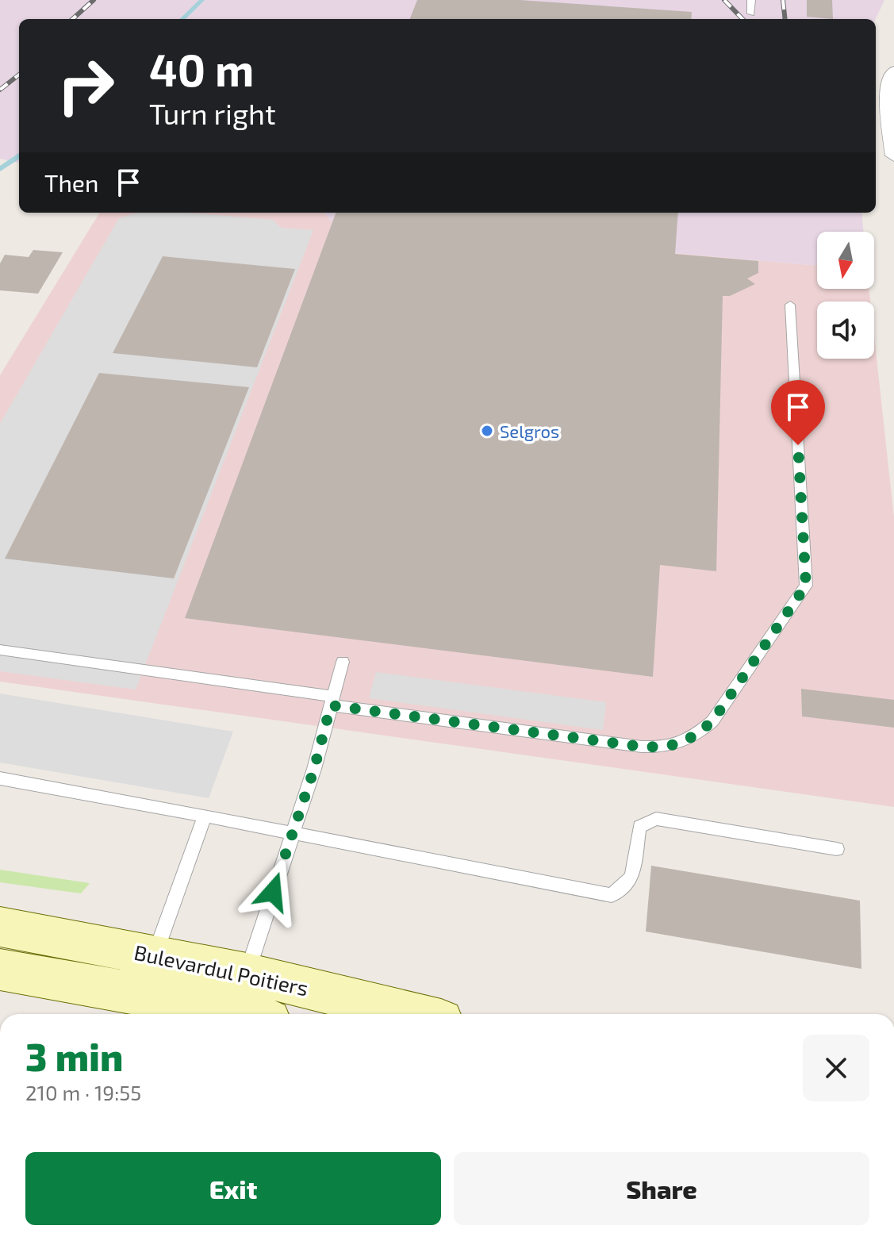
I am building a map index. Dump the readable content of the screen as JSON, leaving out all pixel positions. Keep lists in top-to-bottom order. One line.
{"streets":{"main road":["Bulevardul Poitiers"]},"places":["Selgros"],"north":"bottom","page":{"turn":["40 m","Turn right"],"then":"Then","heading":["3 min","210 m · 19:55"],"buttons":["Exit","Share"]}}
